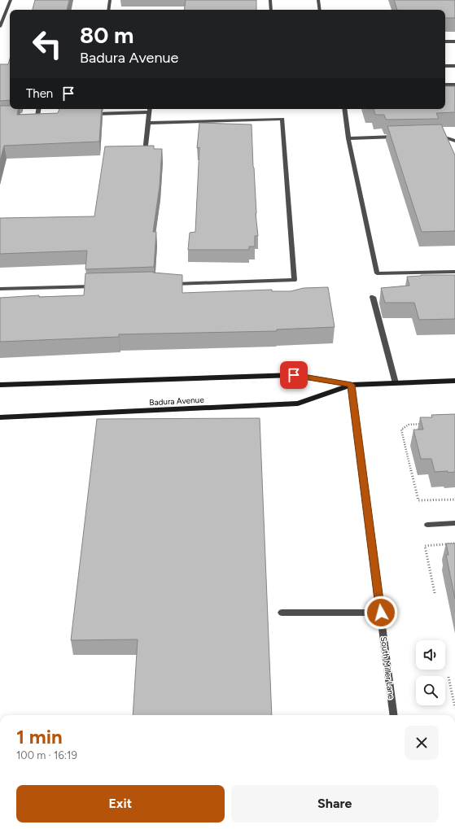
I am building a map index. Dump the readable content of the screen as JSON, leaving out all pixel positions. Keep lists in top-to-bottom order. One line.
{"streets":{"main road":["Badura Avenue"],"street":["South Miller Lane"]},"crossings":[["Badura Avenue","South Miller Lane"]],"page":{"turn":["80 m","Badura Avenue"],"then":"Then","heading":["1 min","100 m · 16:19"],"buttons":["Exit","Share"]}}
